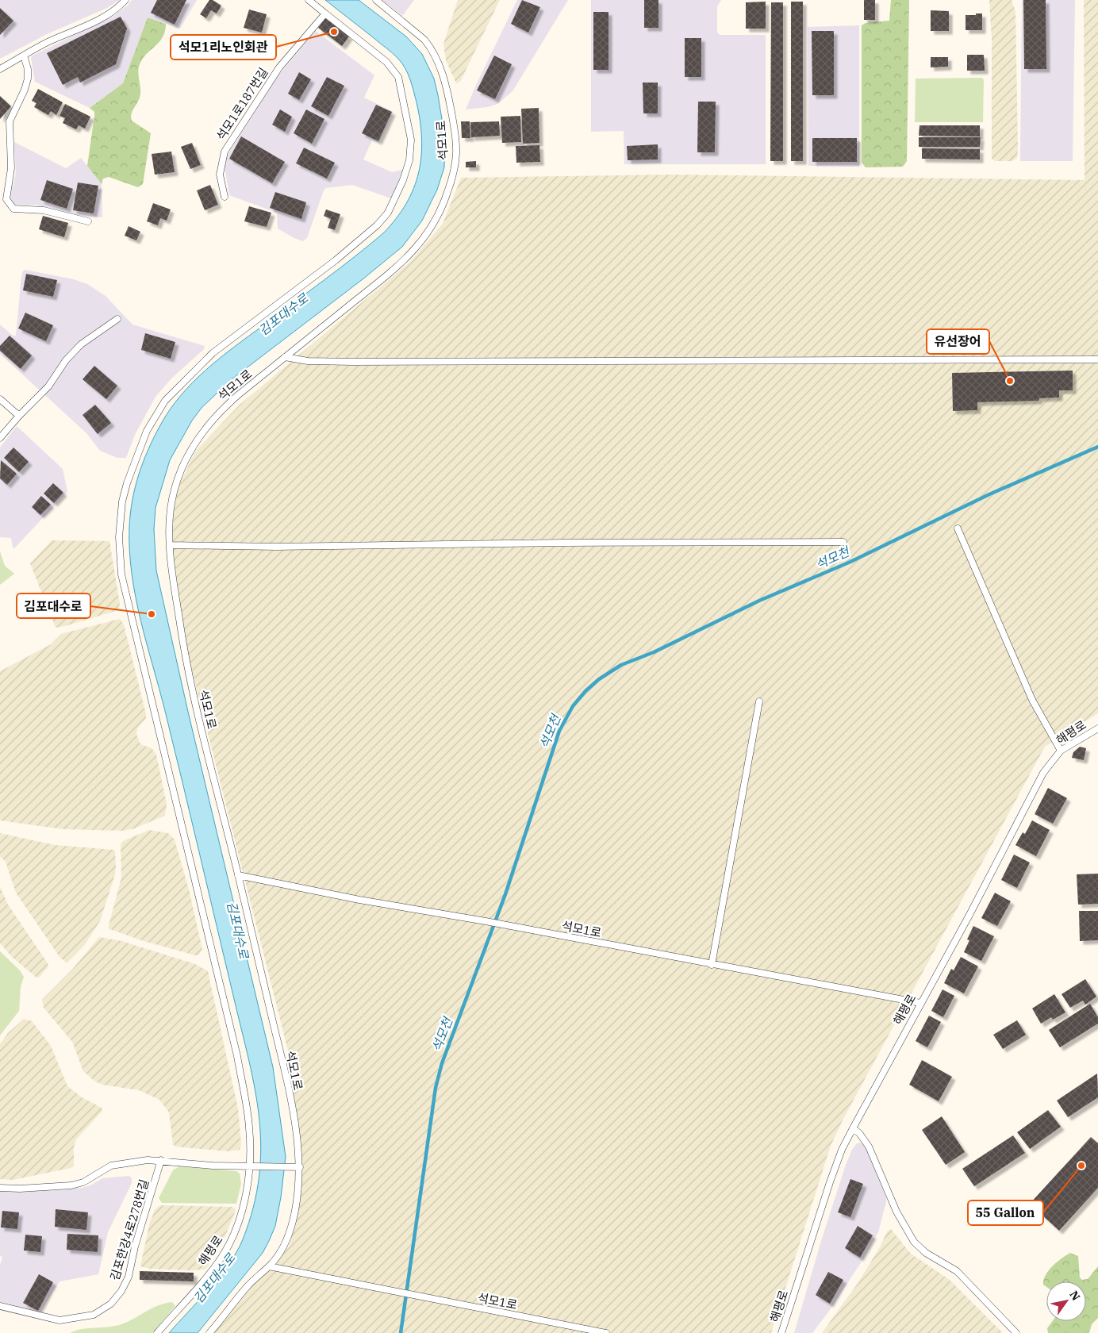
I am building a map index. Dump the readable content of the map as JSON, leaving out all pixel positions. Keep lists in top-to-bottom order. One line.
{"streets":{"lane":["석모1로187번길","석모1로","해평로","김포한강4로278번길"]},"crossings":[["석모1로187번길","해평로"],["석모1로","해평로"],["석모1로","김포한강4로278번길"],["해평로","김포한강4로278번길"]],"water":["김포대수로","석모천"],"places":["석모1리노인회관","유선장어","김포대수로","55 Gallon"],"north":"top right"}
